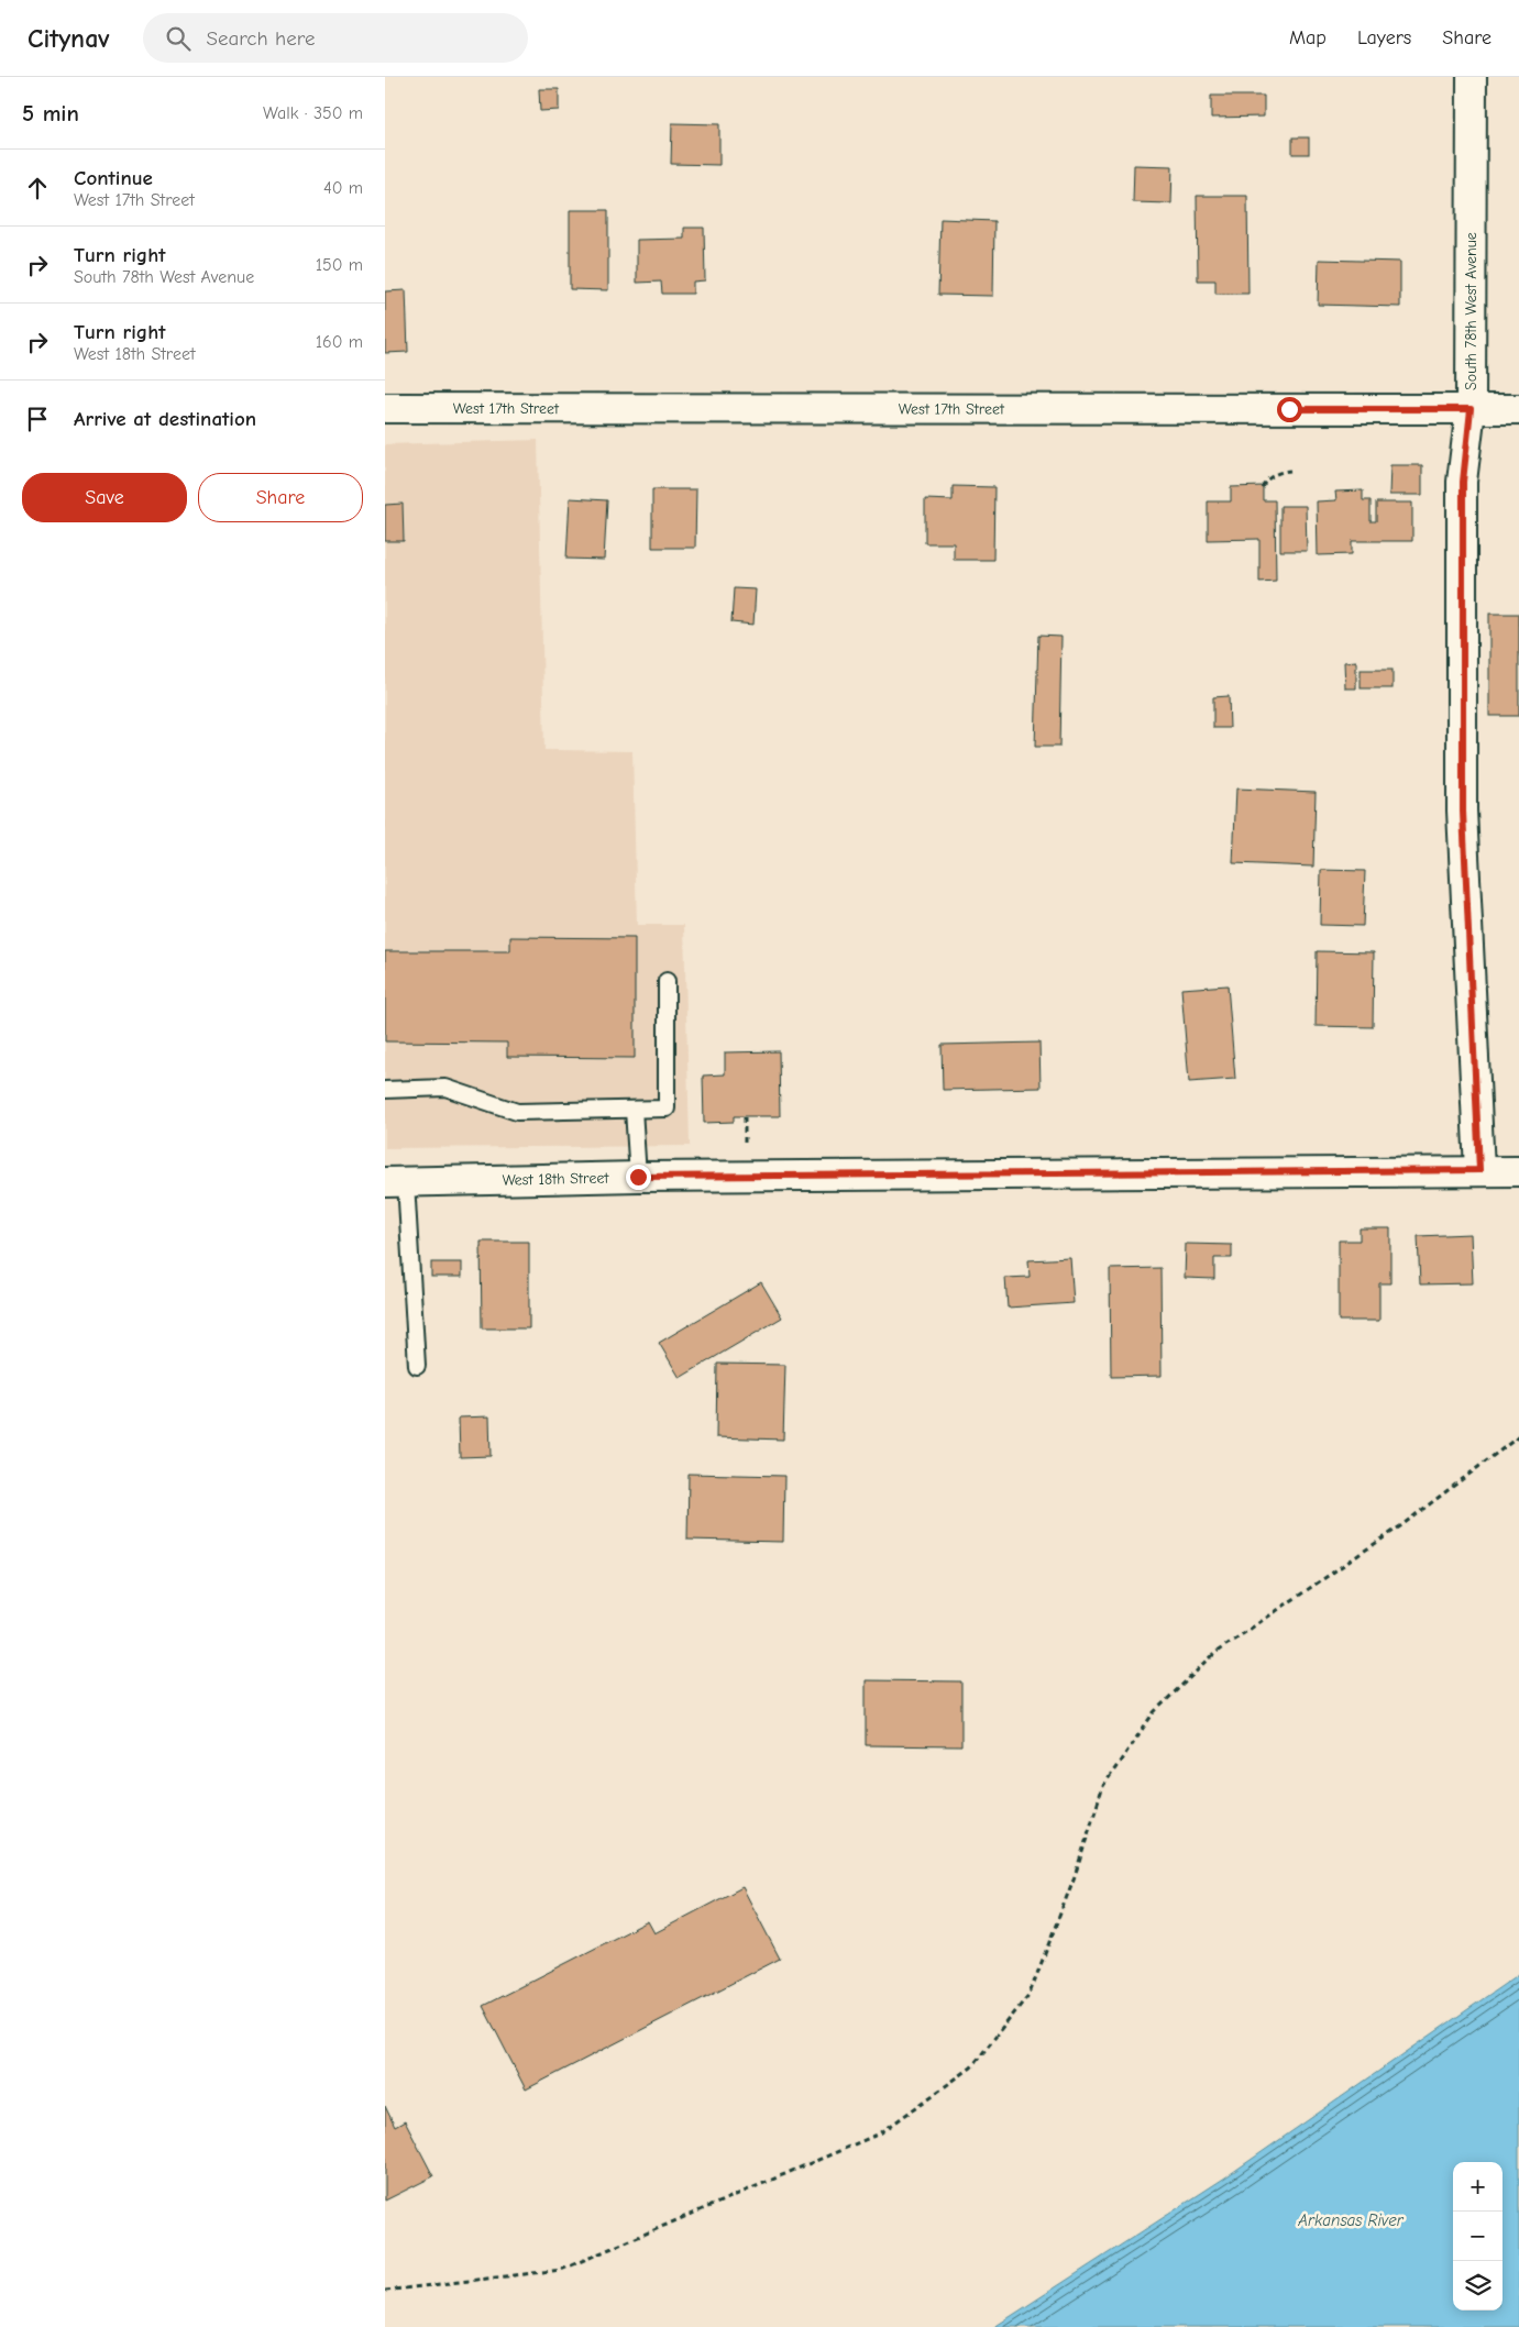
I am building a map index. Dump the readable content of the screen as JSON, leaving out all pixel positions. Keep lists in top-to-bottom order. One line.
{"streets":{"street":["South 78th West Avenue","West 17th Street","West 18th Street"]},"crossings":[["South 78th West Avenue","West 17th Street"],["South 78th West Avenue","West 18th Street"]],"water":["Arkansas River"],"page":{"header":"Citynav","search":"Search here","nav":["Map","Layers","Share"],"heading":["5 min","Walk · 350 m"],"list":[["Continue","West 17th Street","40 m"],["Turn right","South 78th West Avenue","150 m"],["Turn right","West 18th Street","160 m"],"Arrive at destination"],"buttons":["Save","Share"],"map_buttons":["+","−"]}}
